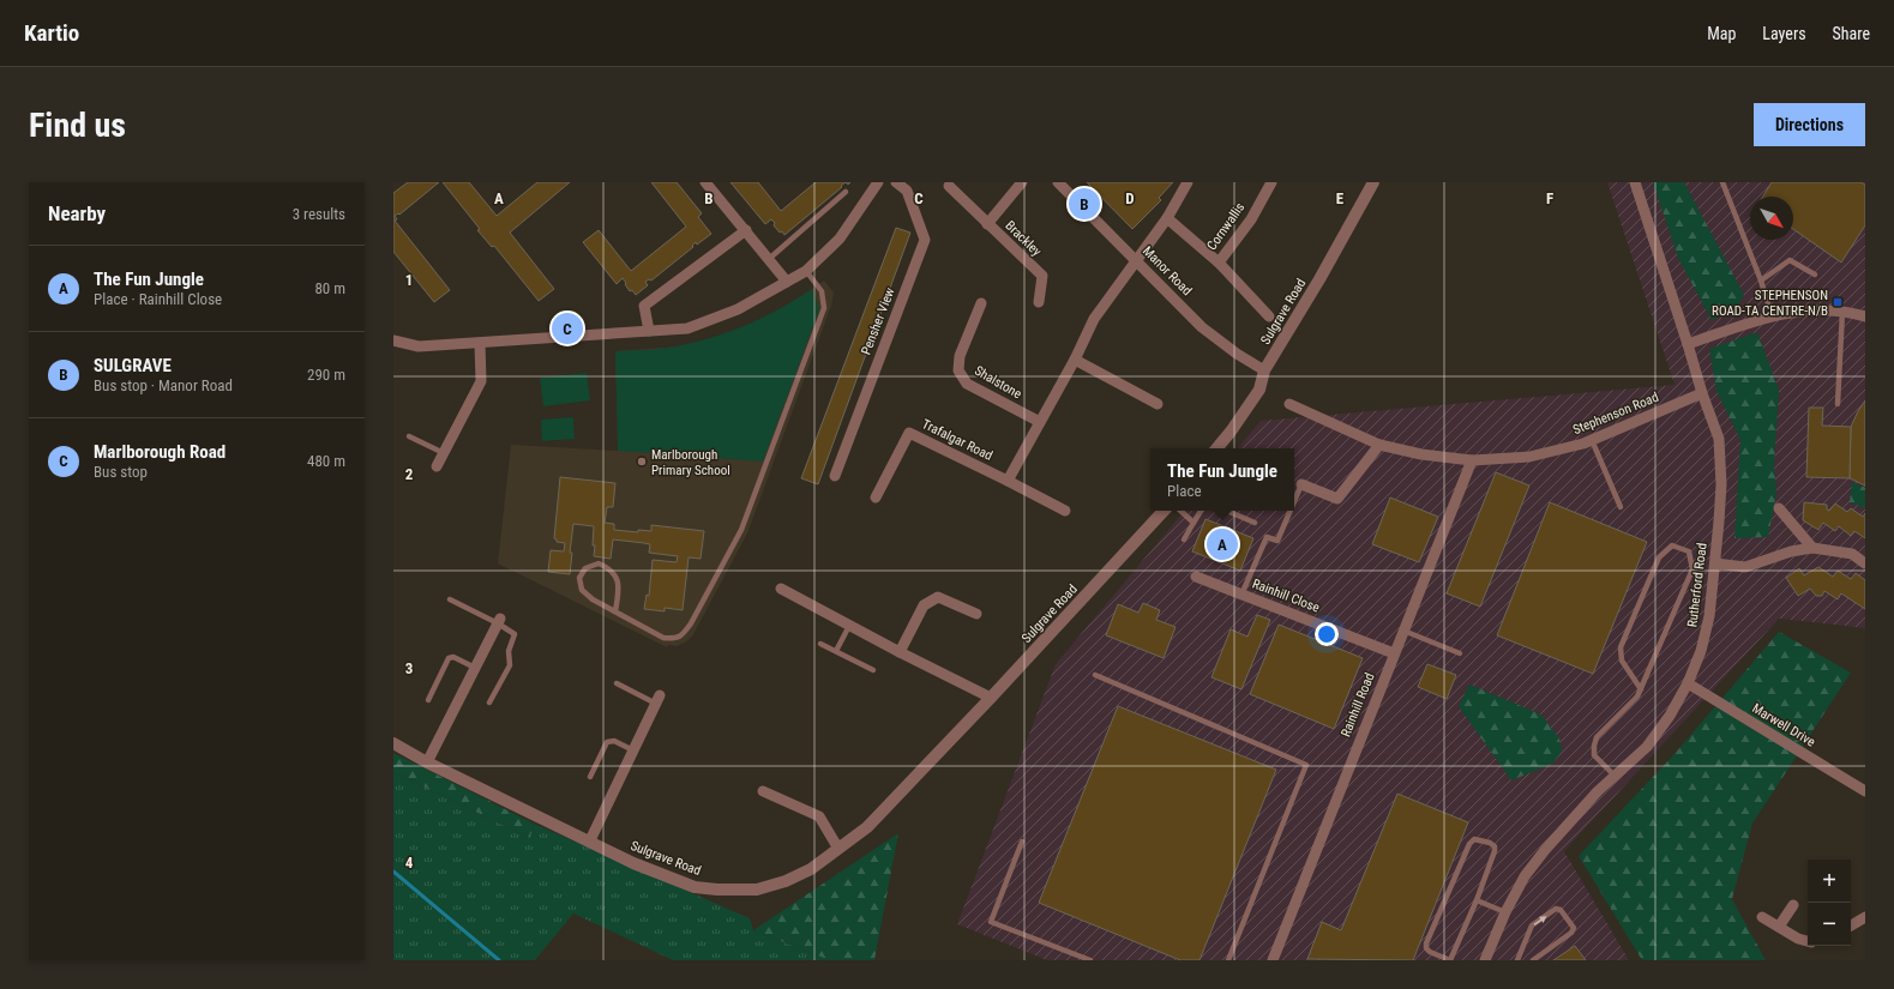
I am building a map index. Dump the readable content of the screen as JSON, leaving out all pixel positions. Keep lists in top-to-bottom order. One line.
{"streets":{"street":["Cornwallis","Brackley","Manor Road","Sulgrave Road","Pensher View","Shalstone","Stephenson Road","Trafalgar Road","Rutherford Road","Rainhill Close","Rainhill Road","Marwell Drive"]},"crossings":[["Manor Road","Sulgrave Road"],["Stephenson Road","Rutherford Road"],["Stephenson Road","Rainhill Road"],["Rutherford Road","Marwell Drive"],["Rainhill Close","Rainhill Road"]],"places":{"transit":["STEPHENSON ROAD-TA CENTRE-N/B"],"other":["Marlborough Primary School"]},"north":"bottom right","page":{"header":"Kartio","nav":["Map","Layers","Share"],"buttons":"Directions","title":"Find us","heading":["Nearby","3 results"],"pins":["B","C","A"],"list":[{"mark":"A","name":"The Fun Jungle","note":"Place · Rainhill Close","value":"80 m"},{"mark":"B","name":"SULGRAVE","note":"Bus stop · Manor Road","value":"290 m"},{"mark":"C","name":"Marlborough Road","note":"Bus stop","value":"480 m"}],"popup":["The Fun Jungle","Place"],"map_buttons":["+","−"]},"grid":{"columns":["A","B","C","D","E","F"],"rows":["1","2","3","4"]}}
